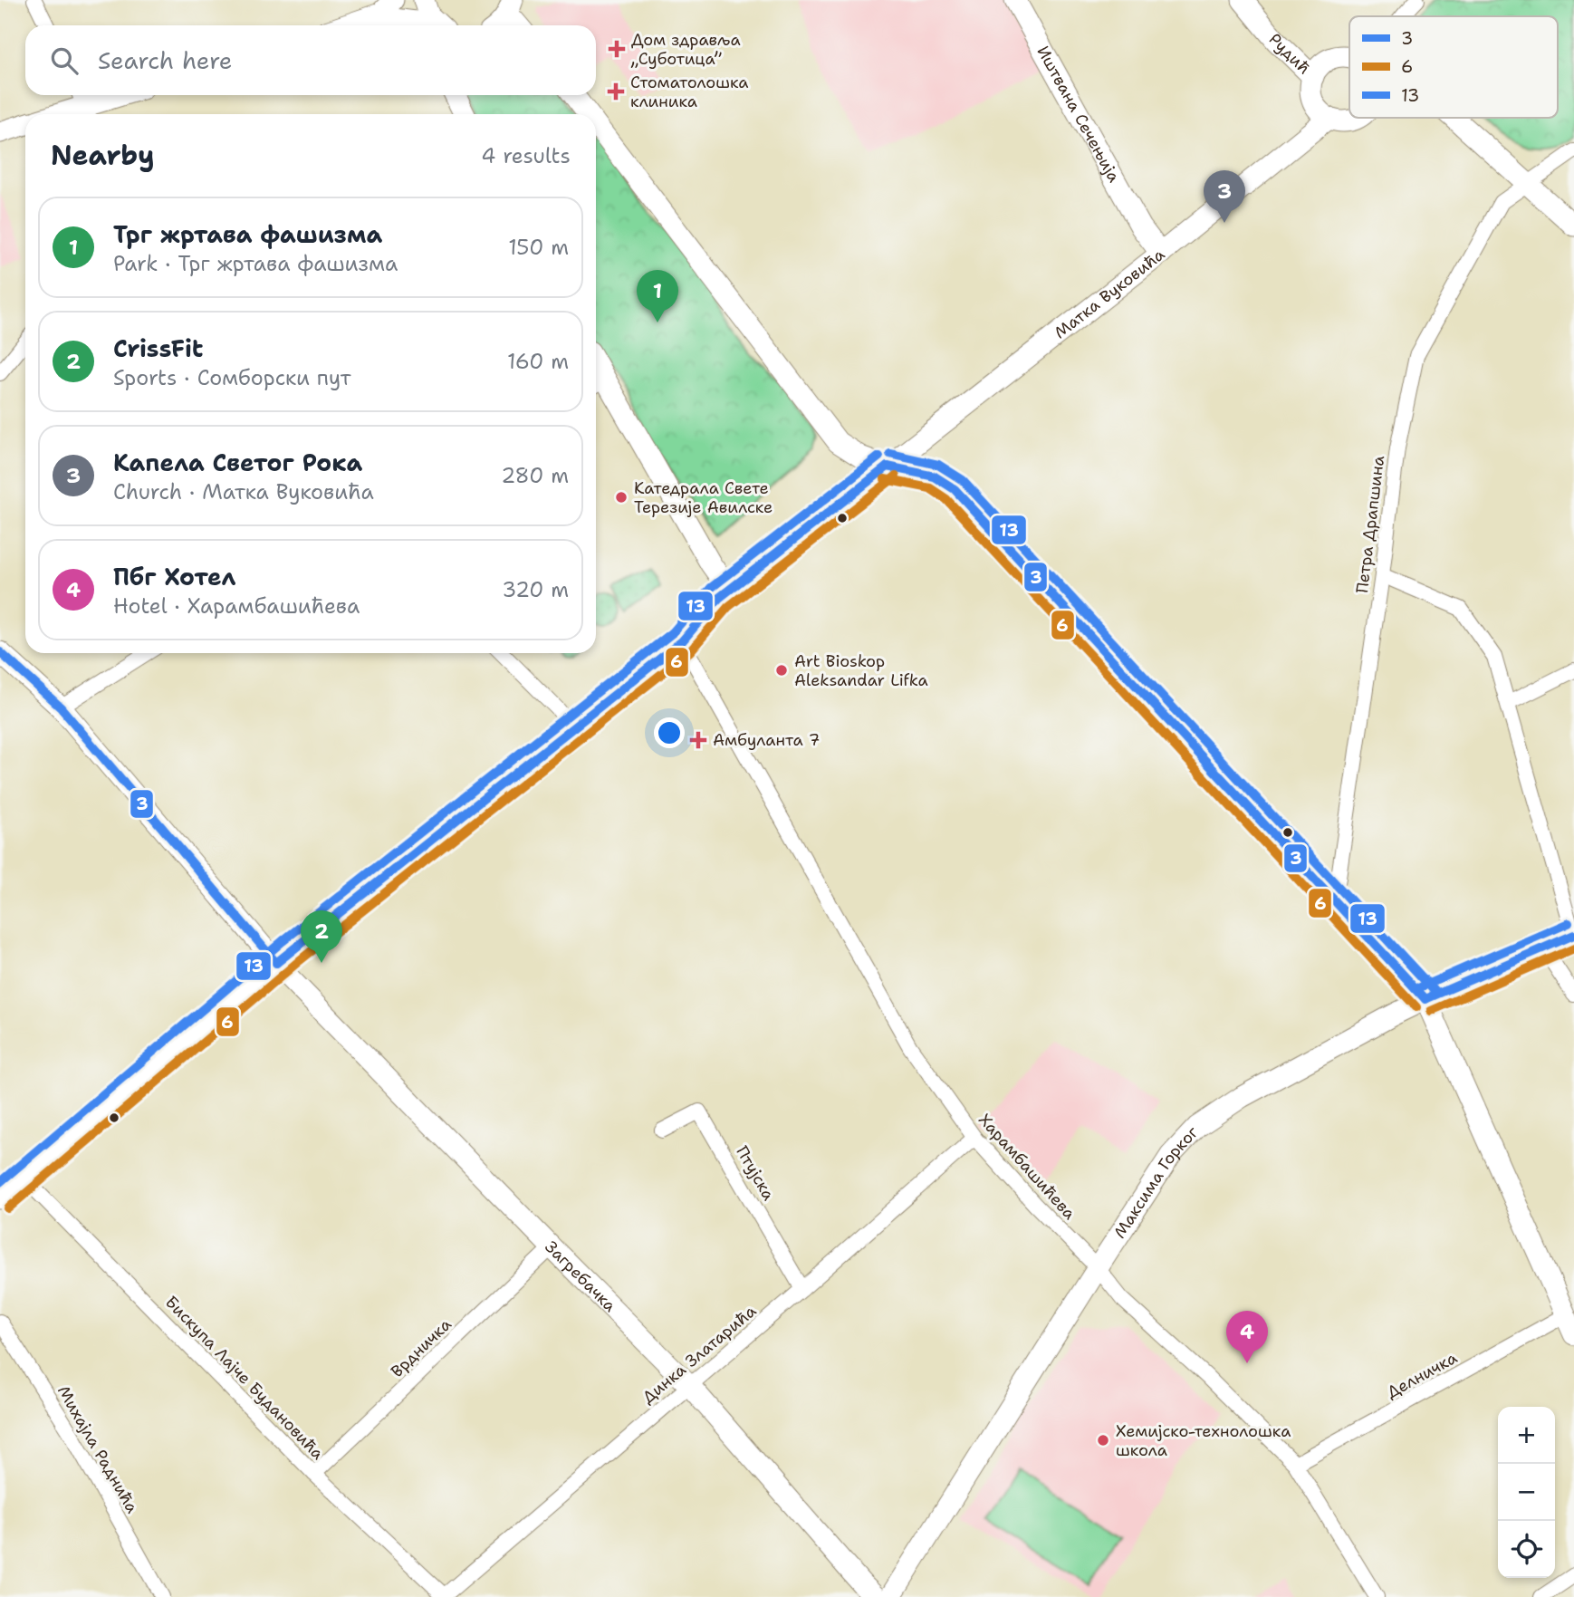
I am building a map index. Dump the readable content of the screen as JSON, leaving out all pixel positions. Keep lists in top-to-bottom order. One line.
{"streets":{"street":["Рудић","Иштвана Сечењија","Матка Вуковића","Петра Драпшина","Харамбашићева","Птујска","Максима Горког","Загребачка","Врдничка","Динка Златарића","Делничка","Бискупа Лајче Будановића","Михајла Раднића"]},"crossings":[["Иштвана Сечењија","Матка Вуковића"],["Матка Вуковића","Харамбашићева"],["Матка Вуковића","Загребачка"],["Матка Вуковића","Бискупа Лајче Будановића"],["Харамбашићева","Максима Горког"],["Харамбашићева","Динка Златарића"],["Харамбашићева","Делничка"],["Птујска","Динка Златарића"],["Загребачка","Врдничка"],["Загребачка","Динка Златарића"],["Врдничка","Бискупа Лајче Будановића"],["Динка Златарића","Бискупа Лајче Будановића"]],"places":{"health":["Дом здравља „Суботица”","Стоматолошка клиника","Амбуланта 7"],"other":["Катедрала Свете Терезије Авилске","Art Bioskop Aleksandar Lifka","Хемијско-технолошка школа"]},"lines":["transit line 13","transit line 3","transit line 6"],"legend":["3","6","13"],"page":{"search":"Search here","heading":["Nearby","4 results"],"pins":["3","1","2","4"],"list":[{"mark":"1","name":"Трг жртава фашизма","note":"Park · Трг жртава фашизма","value":"150 m"},{"mark":"2","name":"CrissFit","note":"Sports · Сомборски пут","value":"160 m"},{"mark":"3","name":"Капела Светог Рока","note":"Church · Матка Вуковића","value":"280 m"},{"mark":"4","name":"Пбг Хотел","note":"Hotel · Харамбашићева","value":"320 m"}],"map_buttons":["+","−"]}}
